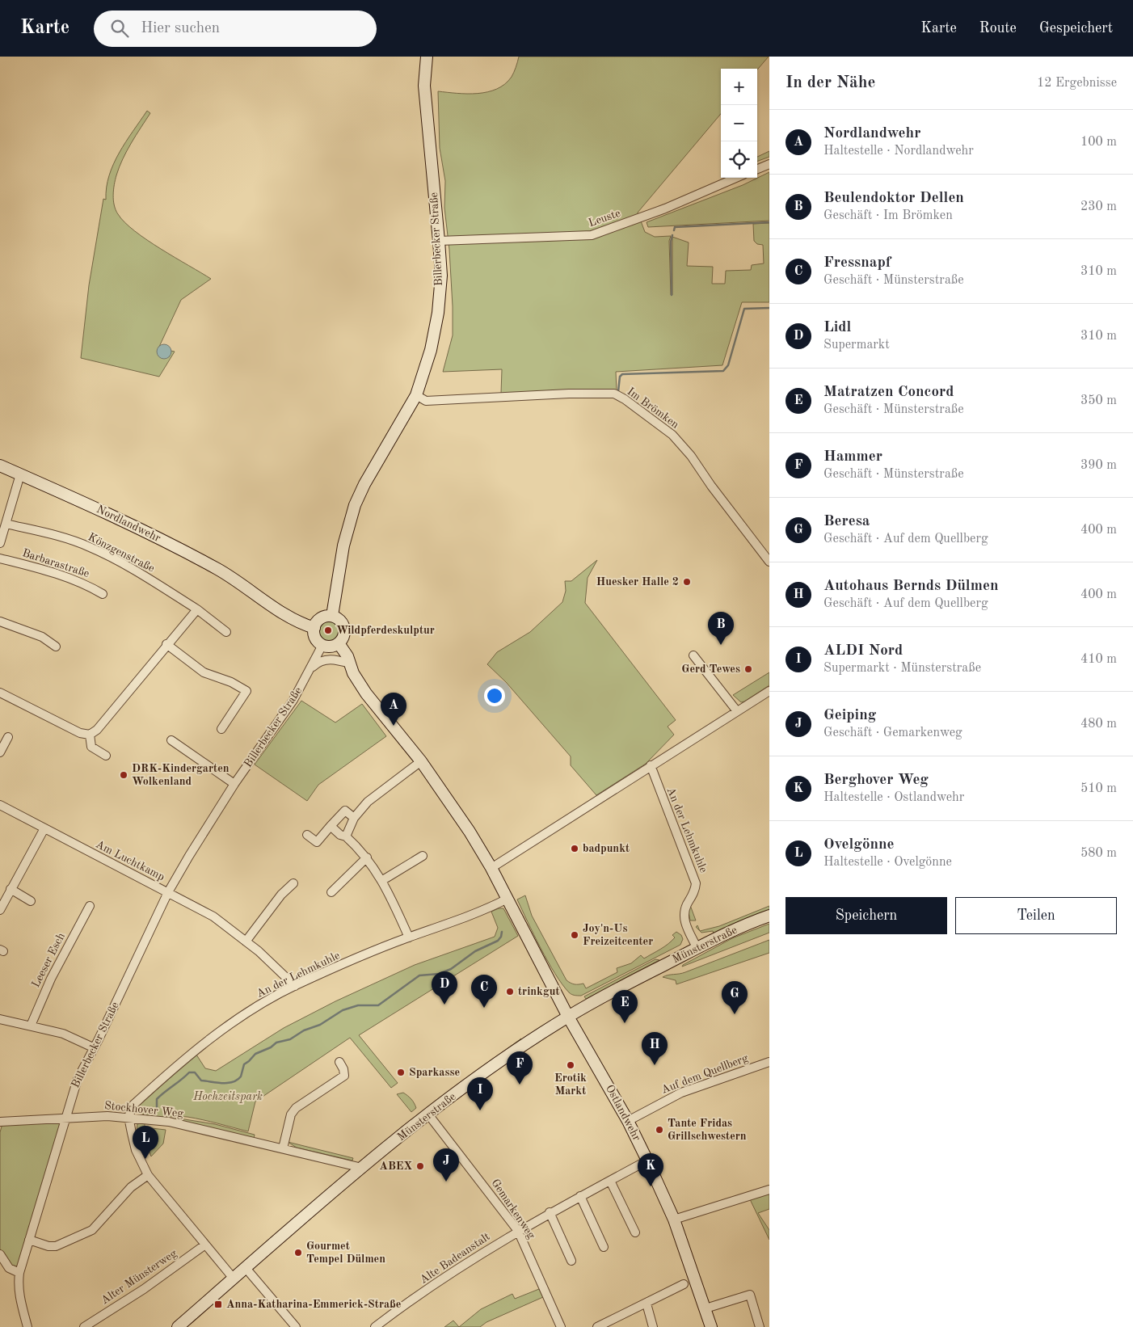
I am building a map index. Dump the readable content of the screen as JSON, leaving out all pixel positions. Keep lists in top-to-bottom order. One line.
{"streets":{"main road":["Billerbecker Straße","Nordlandwehr","Münsterstraße","Ostlandwehr"],"street":["Leuste","Im Brömken","Könzgenstraße","Barbarastraße","An der Lehmkuhle","Am Luchtkamp","Leeser Esch","Auf dem Quellberg","Stockhover Weg","Gemarkenweg","Alte Badeanstalt","Alter Münsterweg"]},"crossings":[["Leuste","Billerbecker Straße"],["Billerbecker Straße","Im Brömken"],["Billerbecker Straße","Nordlandwehr"],["Billerbecker Straße","Am Luchtkamp"],["Billerbecker Straße","Stockhover Weg"],["An der Lehmkuhle","Am Luchtkamp"],["An der Lehmkuhle","Münsterstraße"],["An der Lehmkuhle","Stockhover Weg"],["Münsterstraße","Stockhover Weg"],["Münsterstraße","Ostlandwehr"],["Münsterstraße","Gemarkenweg"],["Auf dem Quellberg","Ostlandwehr"],["Ostlandwehr","Alte Badeanstalt"],["Gemarkenweg","Alte Badeanstalt"]],"parks":["Hochzeitspark"],"places":{"other":["Huesker Halle 2","Wildpferdeskulptur","Gerd Tewes","DRK-Kindergarten Wolkenland","badpunkt","Joy'n-Us Freizeitcenter","trinkgut","Erotik Markt","Sparkasse","Tante Fridas Grillschwestern","ABEX","Gourmet Tempel Dülmen"],"transit":["Anna-Katharina-Emmerick-Straße"]},"page":{"header":"Karte","search":"Hier suchen","nav":["Karte","Route","Gespeichert"],"heading":["In der Nähe","12 Ergebnisse"],"map_buttons":["+","−"],"list":[{"mark":"A","name":"Nordlandwehr","note":"Haltestelle · Nordlandwehr","value":"100 m"},{"mark":"B","name":"Beulendoktor Dellen","note":"Geschäft · Im Brömken","value":"230 m"},{"mark":"C","name":"Fressnapf","note":"Geschäft · Münsterstraße","value":"310 m"},{"mark":"D","name":"Lidl","note":"Supermarkt","value":"310 m"},{"mark":"E","name":"Matratzen Concord","note":"Geschäft · Münsterstraße","value":"350 m"},{"mark":"F","name":"Hammer","note":"Geschäft · Münsterstraße","value":"390 m"},{"mark":"G","name":"Beresa","note":"Geschäft · Auf dem Quellberg","value":"400 m"},{"mark":"H","name":"Autohaus Bernds Dülmen","note":"Geschäft · Auf dem Quellberg","value":"400 m"},{"mark":"I","name":"ALDI Nord","note":"Supermarkt · Münsterstraße","value":"410 m"},{"mark":"J","name":"Geiping","note":"Geschäft · Gemarkenweg","value":"480 m"},{"mark":"K","name":"Berghover Weg","note":"Haltestelle · Ostlandwehr","value":"510 m"},{"mark":"L","name":"Ovelgönne","note":"Haltestelle · Ovelgönne","value":"580 m"}],"pins":["B","A","D","C","G","E","H","F","I","L","J","K"],"buttons":["Speichern","Teilen"]}}
